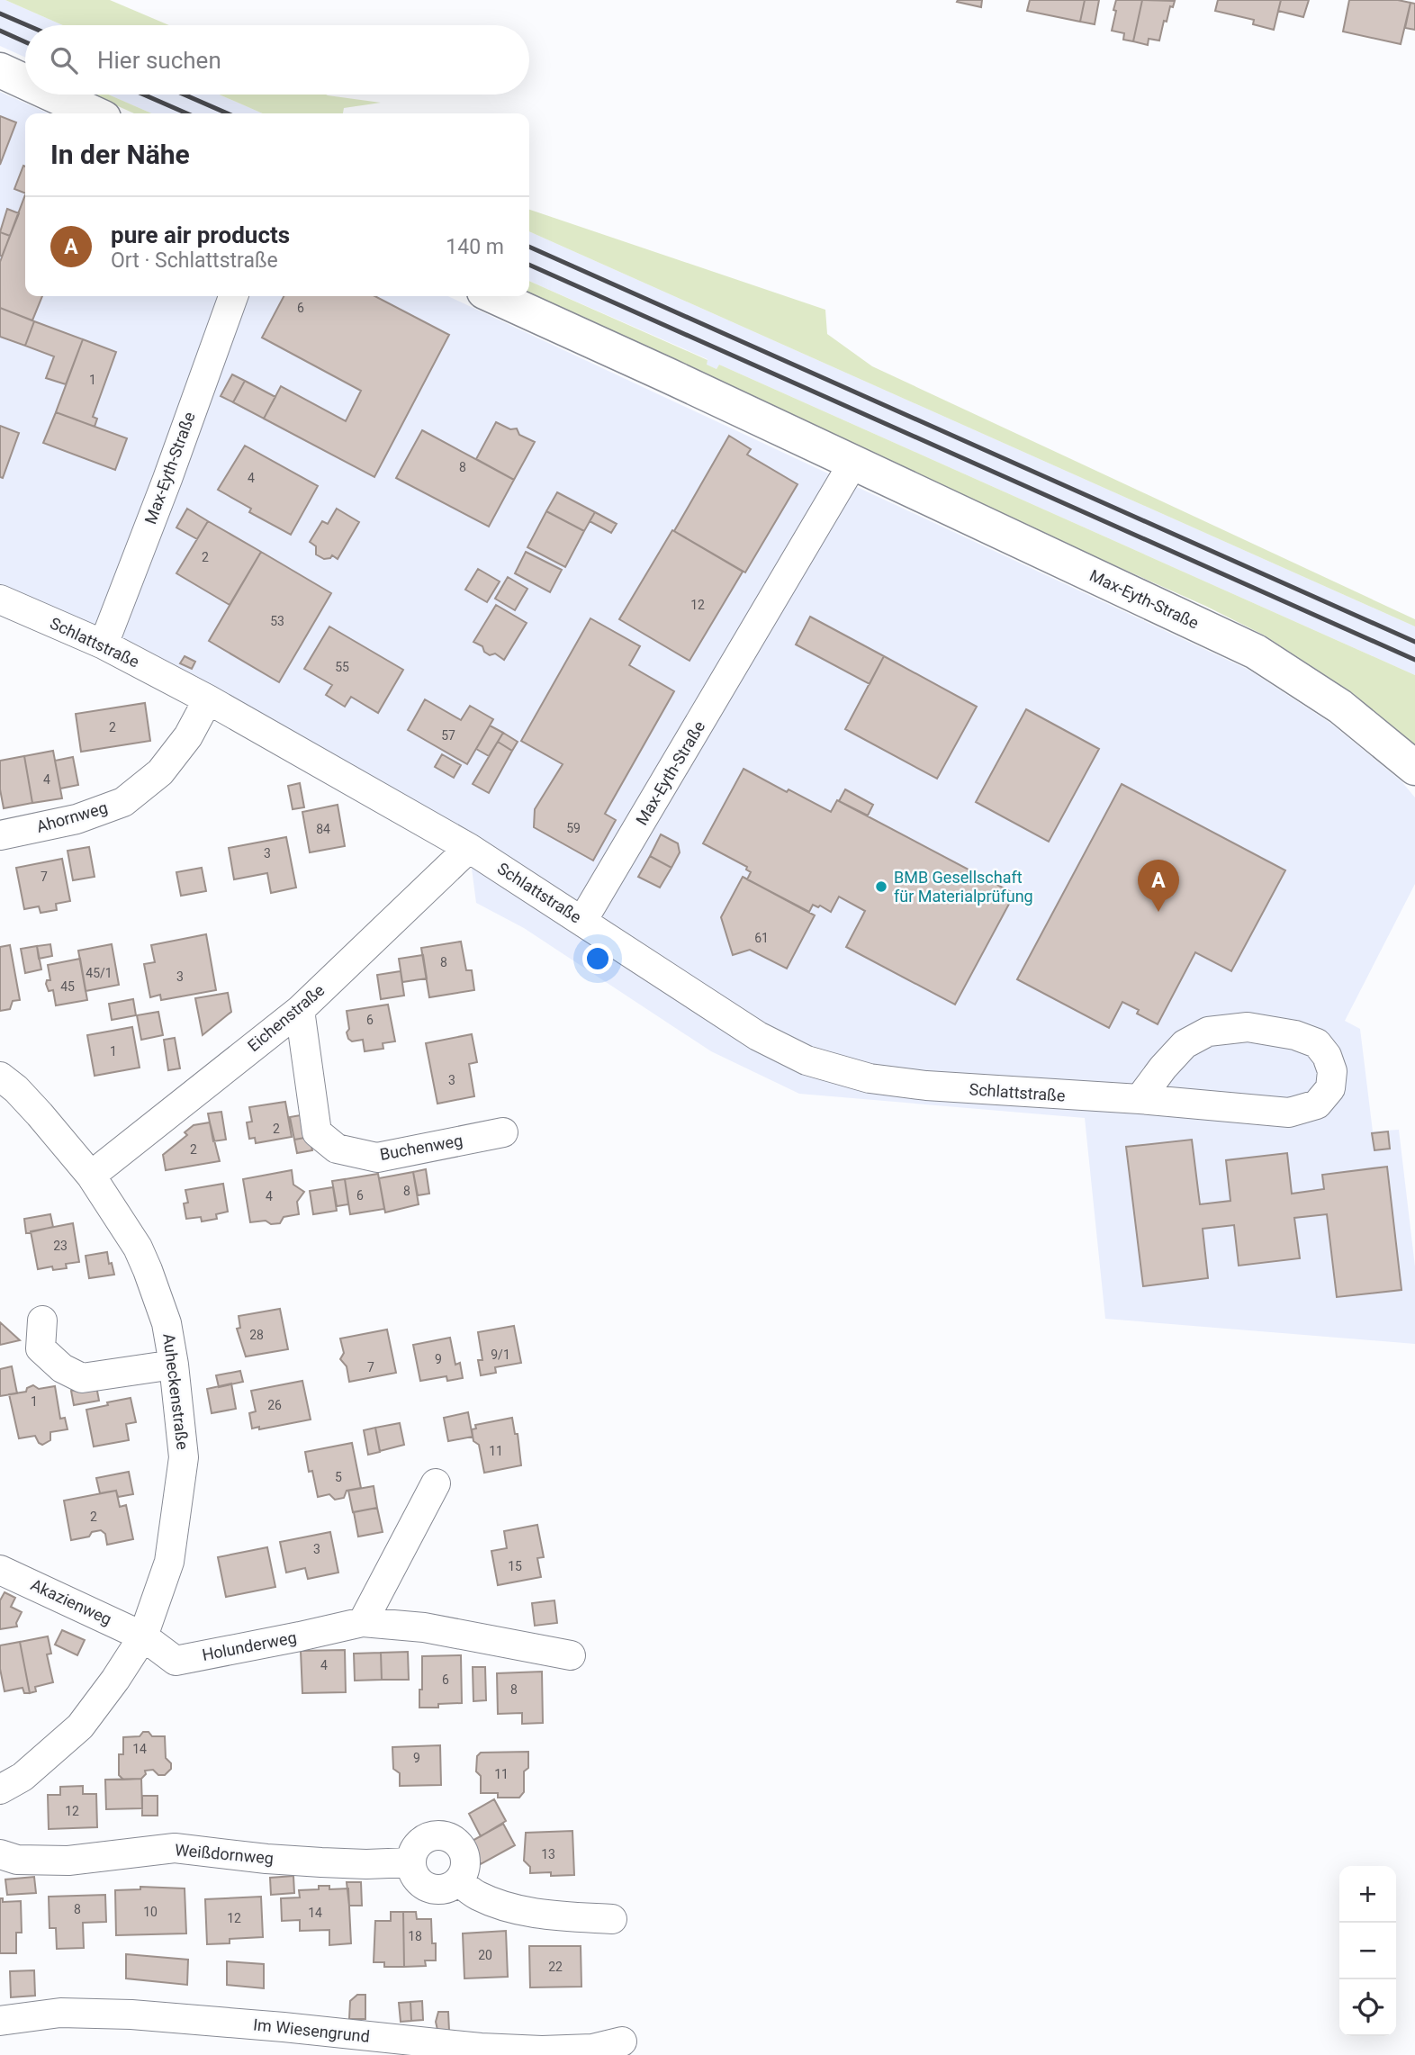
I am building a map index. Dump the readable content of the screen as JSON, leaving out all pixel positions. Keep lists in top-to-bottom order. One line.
{"streets":{"street":["Max-Eyth-Straße","Schlattstraße","Ahornweg","Eichenstraße","Buchenweg","Auheckenstraße","Akazienweg","Holunderweg","Weißdornweg","Im Wiesengrund"]},"crossings":[["Max-Eyth-Straße","Schlattstraße"],["Schlattstraße","Ahornweg"],["Schlattstraße","Eichenstraße"],["Eichenstraße","Buchenweg"],["Eichenstraße","Auheckenstraße"],["Auheckenstraße","Akazienweg"],["Auheckenstraße","Holunderweg"],["Akazienweg","Holunderweg"]],"places":["BMB Gesellschaft für Materialprüfung"],"house_numbers":["6","1","8","4","2","12","53","55","2","57","4","59","84","3","7","61","8","45/1","3","45","6","1","3","2","2","8","6","4","23","28","9/1","9","7","1","26","11","5","2","3","15","4","6","8","14","9","11","12","13","8","10","14","12","18","20","22"],"page":{"search":"Hier suchen","heading":"In der Nähe","list":[{"mark":"A","name":"pure air products","note":"Ort · Schlattstraße","value":"140 m"}],"pins":"A","map_buttons":["+","−"]}}
